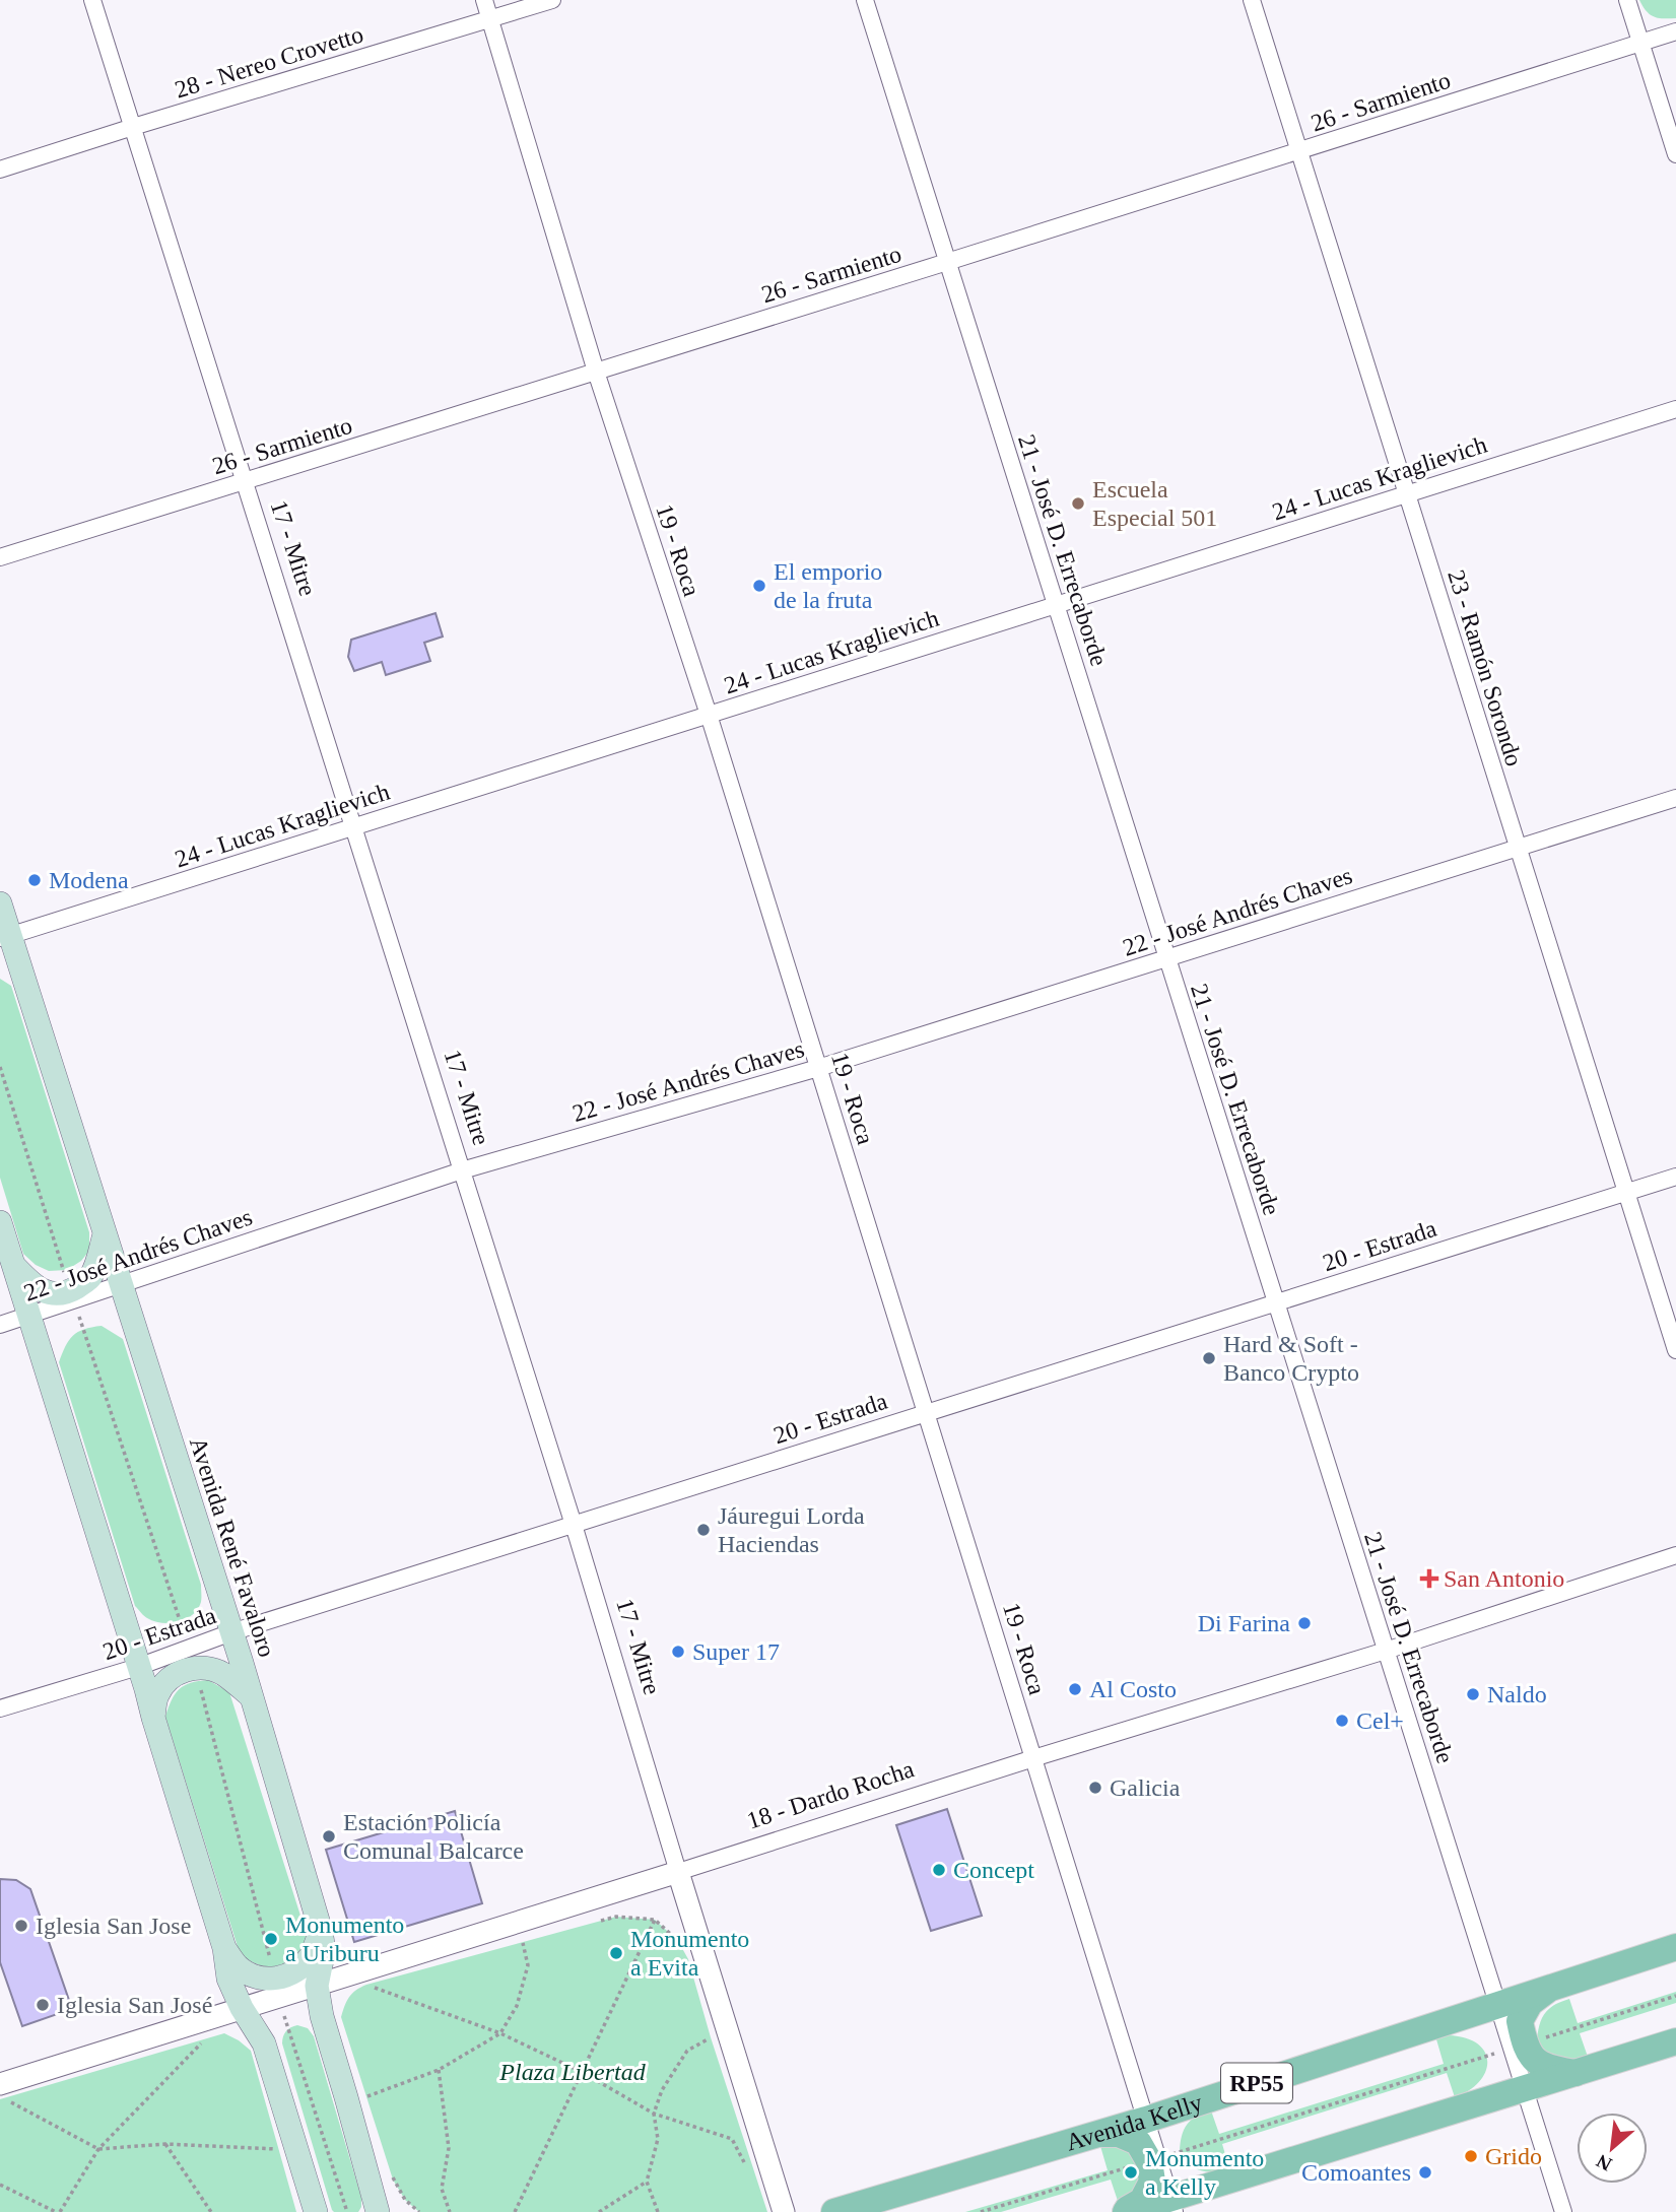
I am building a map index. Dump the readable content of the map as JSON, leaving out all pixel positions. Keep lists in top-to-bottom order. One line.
{"streets":{"main road":["Avenida René Favaloro","RP55","Avenida Kelly"],"street":["28 - Nereo Crovetto","26 - Sarmiento","24 - Lucas Kraglievich","17 - Mitre","19 - Roca","21 - José D. Errecaborde","23 - Ramón Sorondo","22 - José Andrés Chaves","20 - Estrada","18 - Dardo Rocha"]},"crossings":[["28 - Nereo Crovetto","17 - Mitre"],["28 - Nereo Crovetto","19 - Roca"],["26 - Sarmiento","17 - Mitre"],["26 - Sarmiento","19 - Roca"],["26 - Sarmiento","21 - José D. Errecaborde"],["26 - Sarmiento","23 - Ramón Sorondo"],["24 - Lucas Kraglievich","17 - Mitre"],["24 - Lucas Kraglievich","19 - Roca"],["24 - Lucas Kraglievich","21 - José D. Errecaborde"],["24 - Lucas Kraglievich","23 - Ramón Sorondo"],["24 - Lucas Kraglievich","Avenida René Favaloro"],["17 - Mitre","22 - José Andrés Chaves"],["17 - Mitre","20 - Estrada"],["17 - Mitre","18 - Dardo Rocha"],["19 - Roca","22 - José Andrés Chaves"],["19 - Roca","20 - Estrada"],["19 - Roca","18 - Dardo Rocha"],["19 - Roca","Avenida Kelly"],["21 - José D. Errecaborde","22 - José Andrés Chaves"],["21 - José D. Errecaborde","20 - Estrada"],["21 - José D. Errecaborde","18 - Dardo Rocha"],["21 - José D. Errecaborde","Avenida Kelly"],["23 - Ramón Sorondo","22 - José Andrés Chaves"],["23 - Ramón Sorondo","20 - Estrada"],["22 - José Andrés Chaves","Avenida René Favaloro"],["20 - Estrada","Avenida René Favaloro"],["Avenida René Favaloro","18 - Dardo Rocha"]],"parks":["Plaza Libertad"],"places":{"other":["Escuela Especial 501","El emporio de la fruta","Modena","Hard & Soft - Banco Crypto","Jáuregui Lorda Haciendas","Di Farina","Super 17","Al Costo","Naldo","Cel+","Galicia","Estación Policía Comunal Balcarce","Concept","Iglesia San Jose","Monumento a Uriburu","Monumento a Evita","Iglesia San José","Grido","Monumento a Kelly","Comoantes"],"health":["San Antonio"]},"north":"bottom left"}
